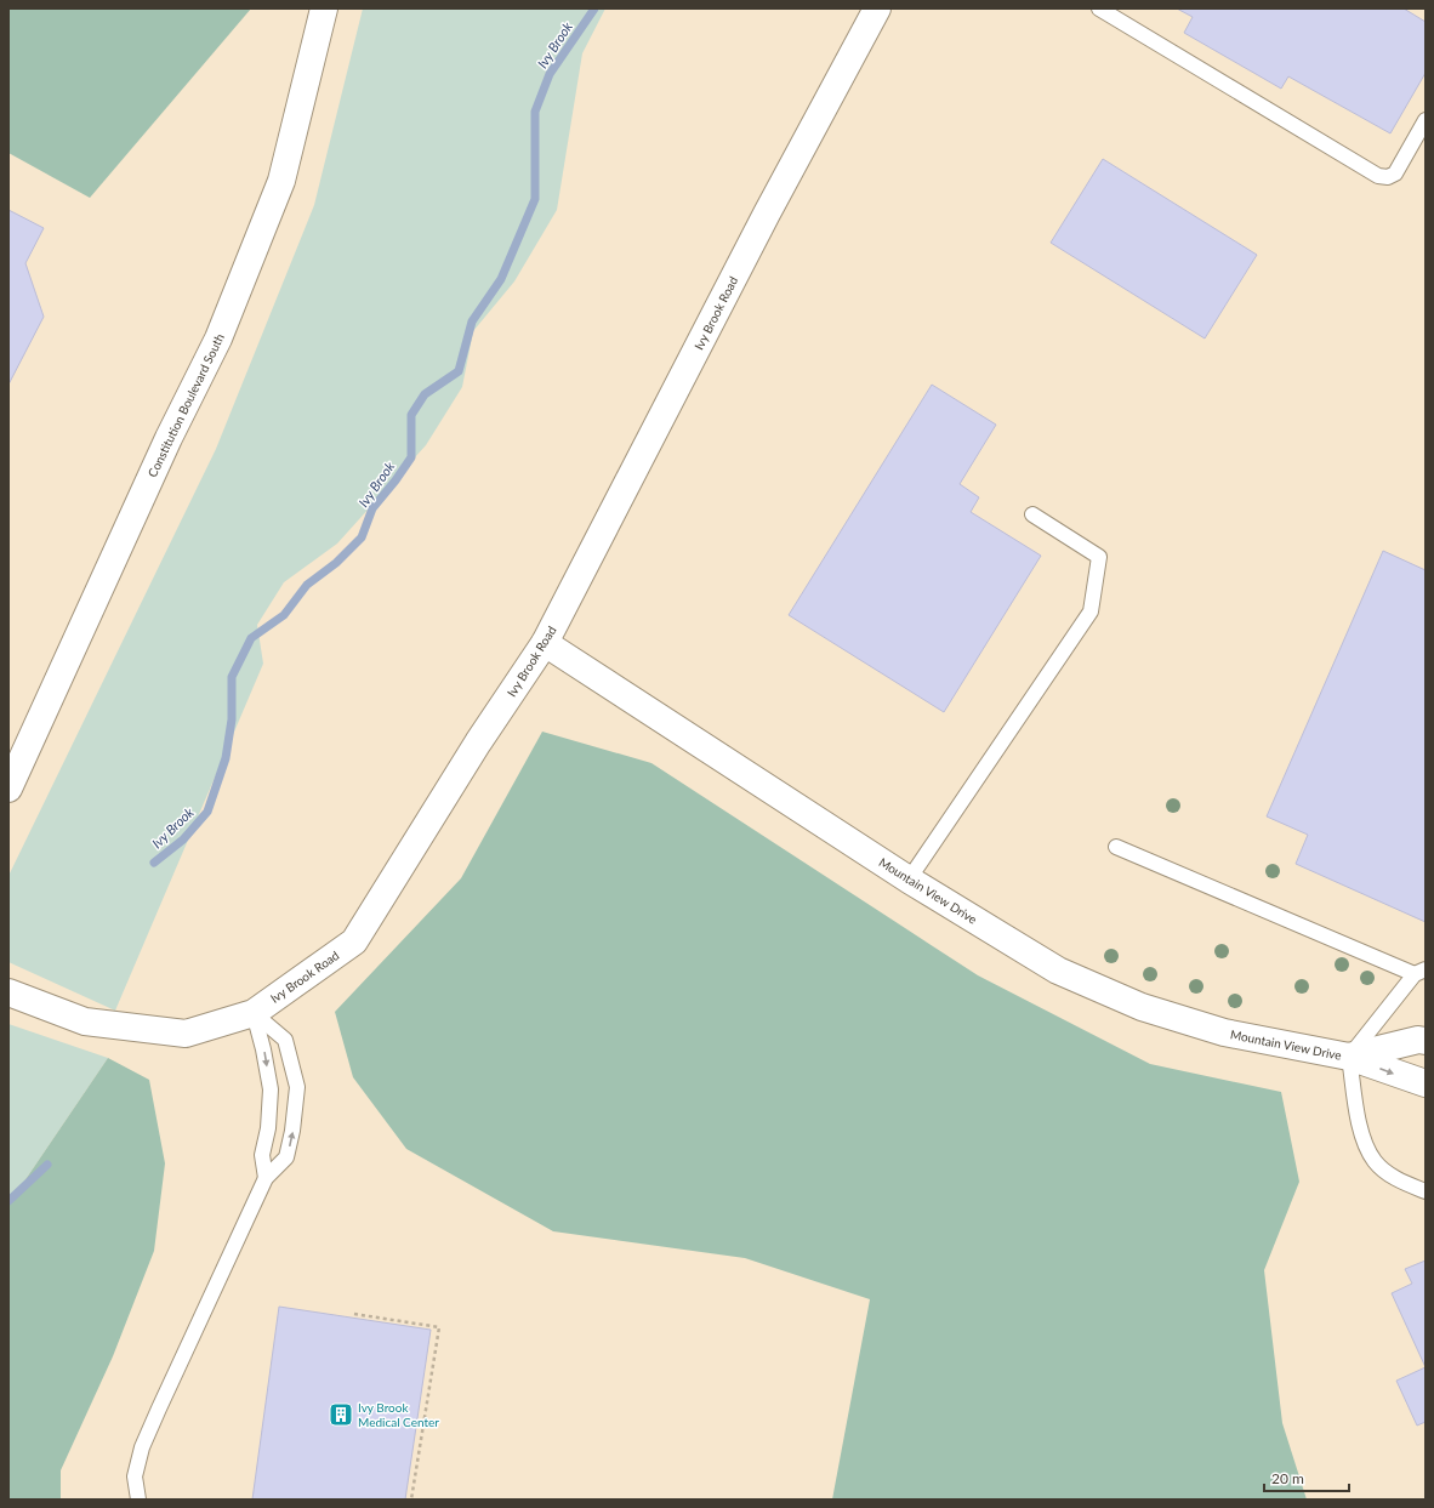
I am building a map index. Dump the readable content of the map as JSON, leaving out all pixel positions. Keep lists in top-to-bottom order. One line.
{"streets":{"street":["Ivy Brook Road","Constitution Boulevard South","Mountain View Drive"]},"crossings":[["Ivy Brook Road","Mountain View Drive"]],"water":["Ivy Brook"],"places":{"building":["Ivy Brook Medical Center"]},"scale_bar":"20 m"}
